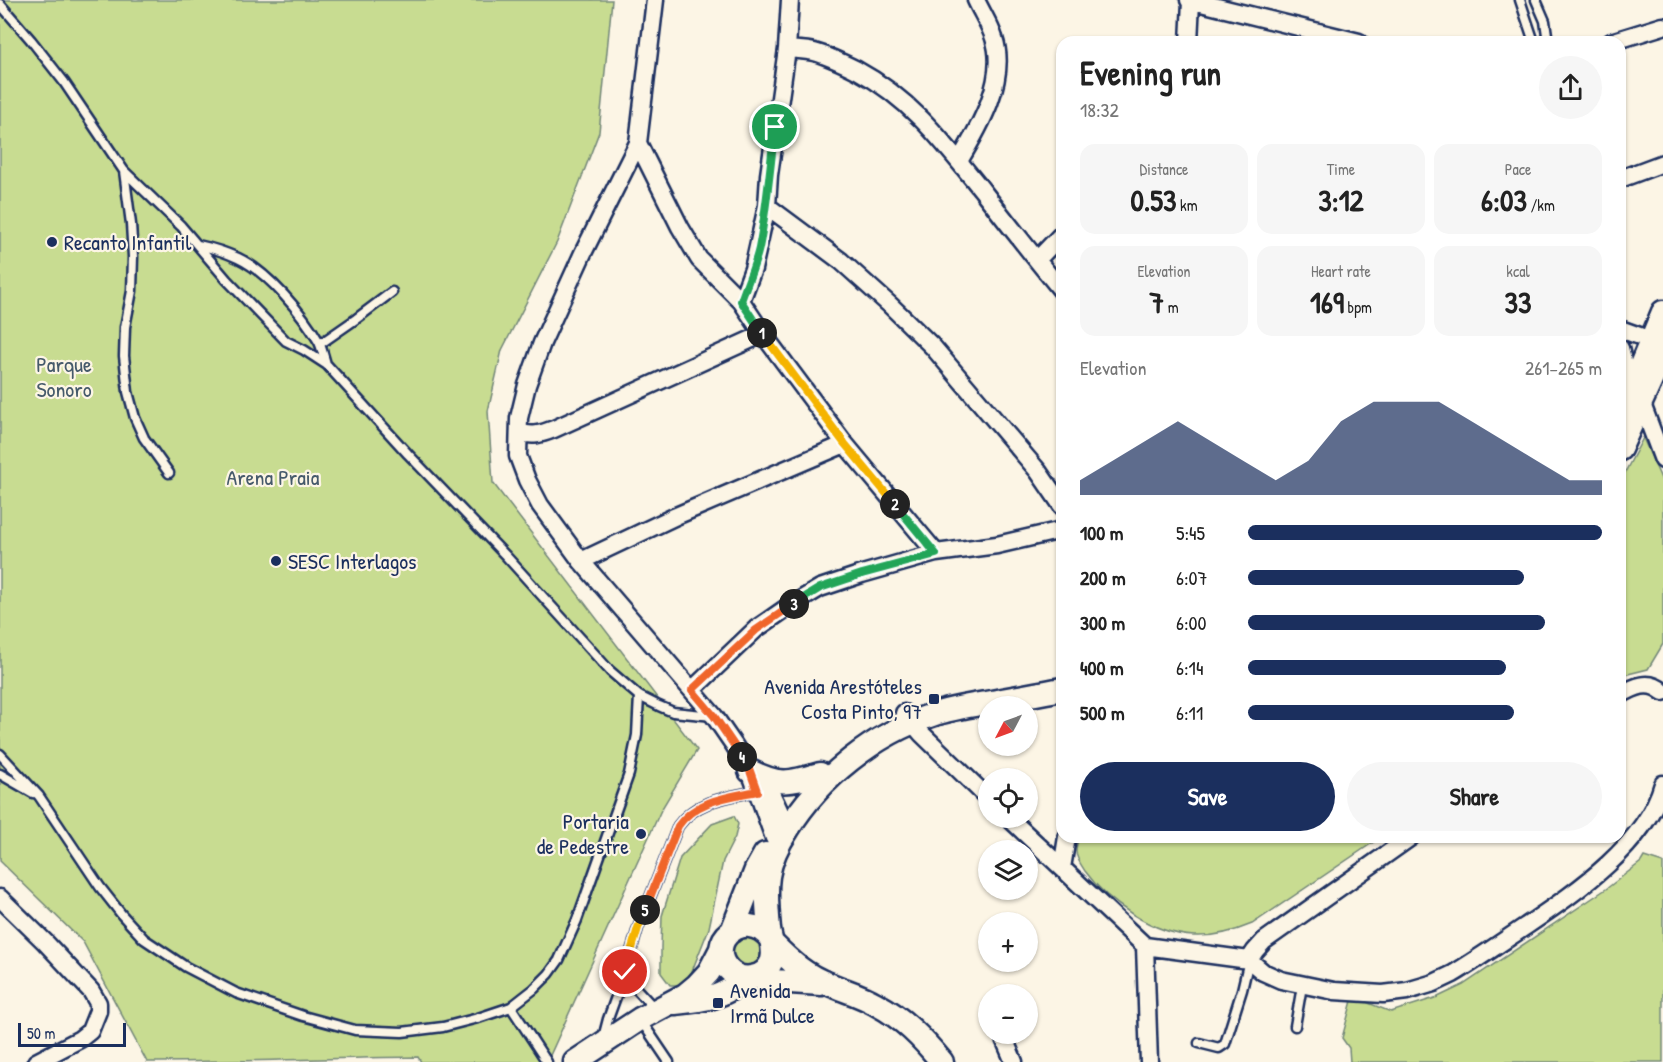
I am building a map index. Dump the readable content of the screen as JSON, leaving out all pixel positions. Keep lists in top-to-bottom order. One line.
{"parks":["Parque Sonoro","Arena Praia"],"places":{"other":["Recanto Infantil","SESC Interlagos","Portaria de Pedestre"],"transit":["Avenida Arestóteles Costa Pinto, 97","Avenida Irmã Dulce"]},"scale_bar":"50 m","north":"bottom left","page":{"heading":["Evening run","18:32"],"stats":[["Distance","0.53 km"],["Time","3:12"],["Pace","6:03 /km"],["Elevation","7 m"],["Heart rate","169 bpm"],["kcal","33"]],"pins":["1","2","3","4","5"],"chart":["Elevation","261–265 m"],"list":[{"name":"100 m","note":"5:45"},{"name":"200 m","note":"6:07"},{"name":"300 m","note":"6:00"},{"name":"400 m","note":"6:14"},{"name":"500 m","note":"6:11"}],"map_buttons":["+","−"],"buttons":["Save","Share"],"scale":"50 m"}}
